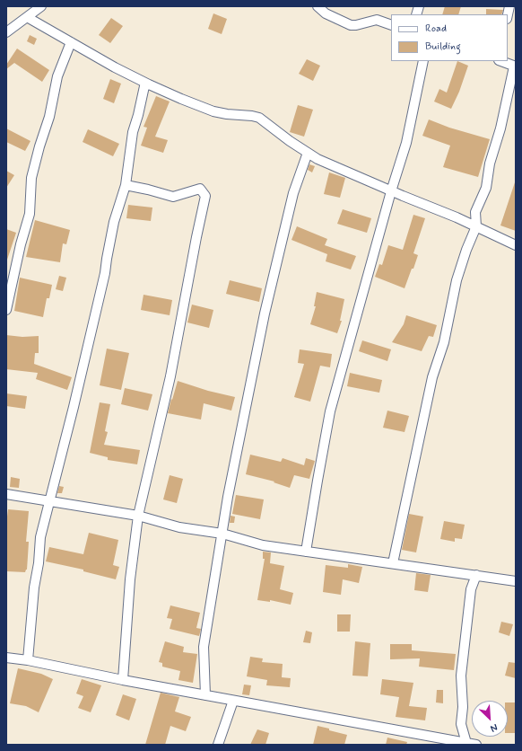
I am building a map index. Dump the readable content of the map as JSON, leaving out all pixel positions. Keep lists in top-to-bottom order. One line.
{"legend":["Road","Building"],"north":"bottom right"}
